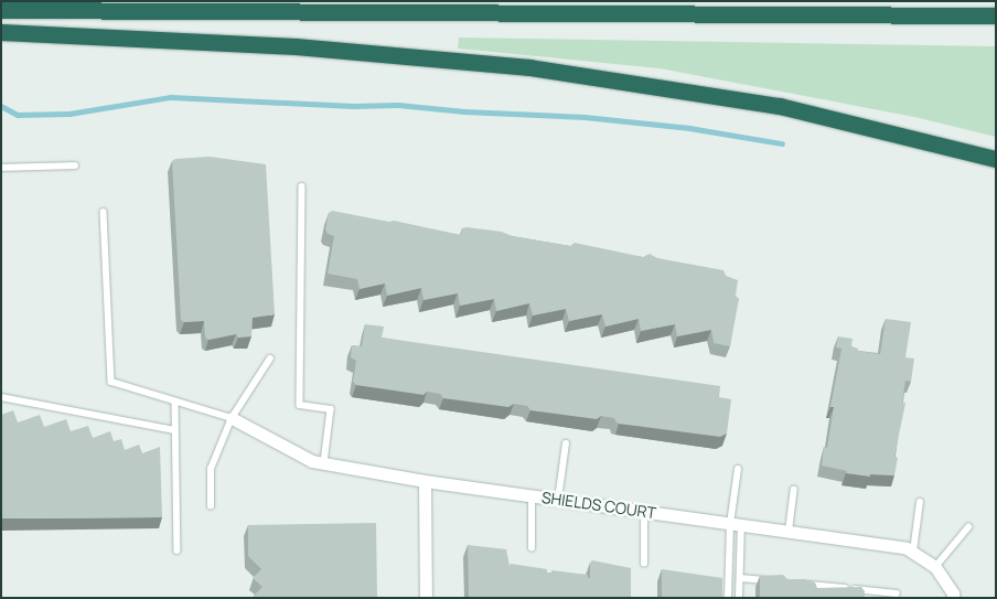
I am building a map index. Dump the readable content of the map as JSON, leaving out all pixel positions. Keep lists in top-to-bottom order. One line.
{"streets":{"street":["SHIELDS COURT"]}}
